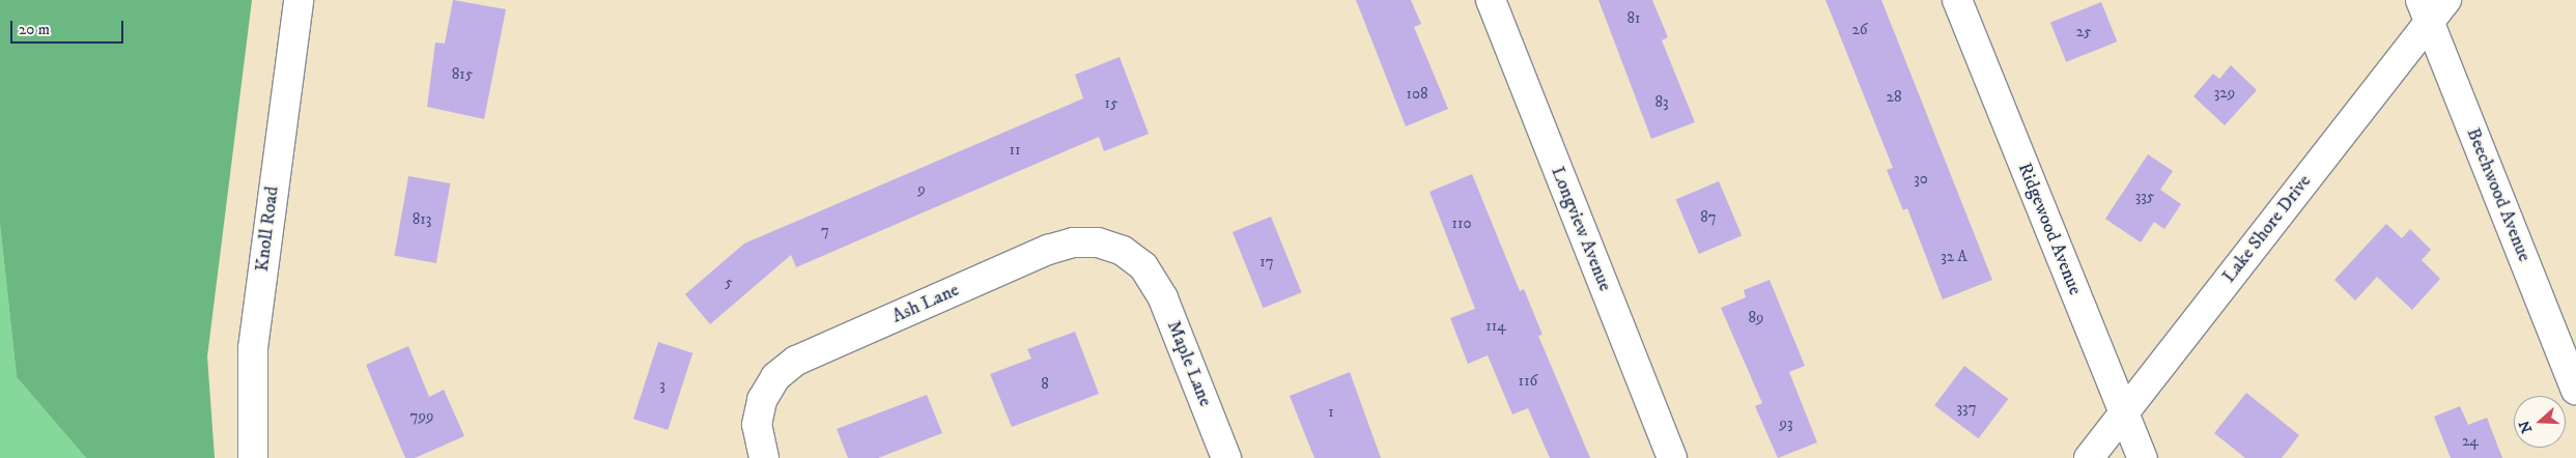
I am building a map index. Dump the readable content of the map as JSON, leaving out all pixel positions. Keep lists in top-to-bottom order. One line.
{"streets":{"street":["Beechwood Avenue","Knoll Road","Longview Avenue","Ridgewood Avenue","Lake Shore Drive","Ash Lane","Maple Lane"]},"crossings":[["Beechwood Avenue","Lake Shore Drive"],["Ridgewood Avenue","Lake Shore Drive"],["Ash Lane","Maple Lane"]],"house_numbers":["81","26","25","815","329","108","28","83","15","11","30","9","335","87","813","110","7","32 A","17","5","89","114","116","8","3","337","1","799","93","24"],"scale_bar":"20 m","north":"left"}
